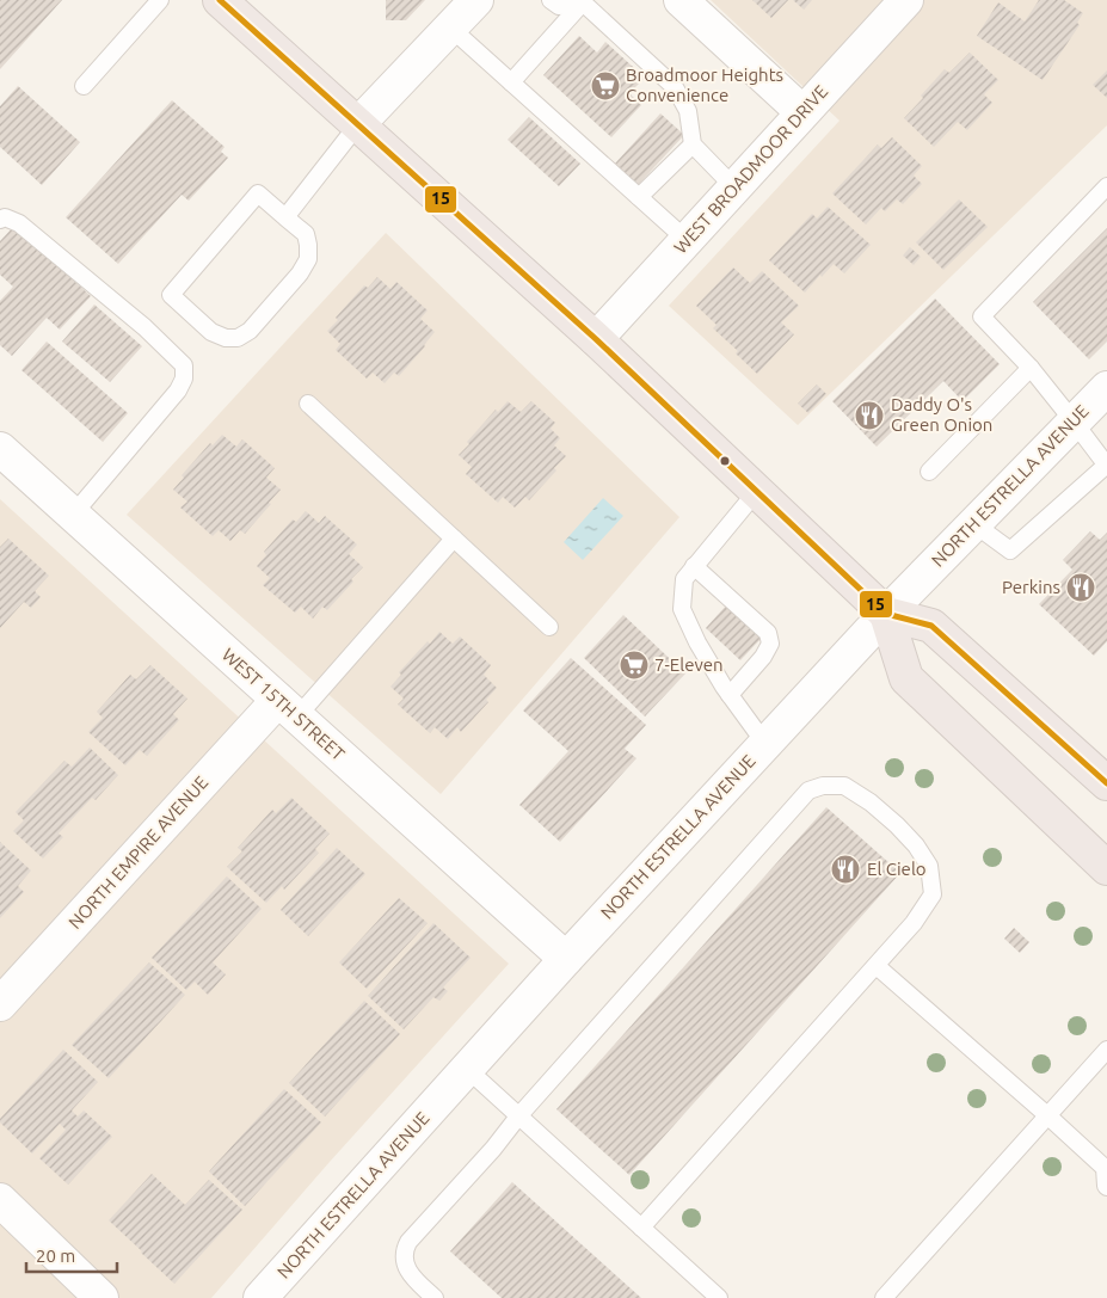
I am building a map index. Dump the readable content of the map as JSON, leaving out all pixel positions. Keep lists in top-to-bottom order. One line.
{"streets":{"street":["WEST BROADMOOR DRIVE","NORTH ESTRELLA AVENUE","WEST 15TH STREET","NORTH EMPIRE AVENUE"]},"crossings":[["NORTH ESTRELLA AVENUE","WEST 15TH STREET"],["WEST 15TH STREET","NORTH EMPIRE AVENUE"]],"places":{"supermarket":["Broadmoor Heights Convenience","7-Eleven"],"restaurant":["Daddy O's Green Onion","Perkins","El Cielo"]},"lines":["transit line 15"],"scale_bar":"20 m"}
